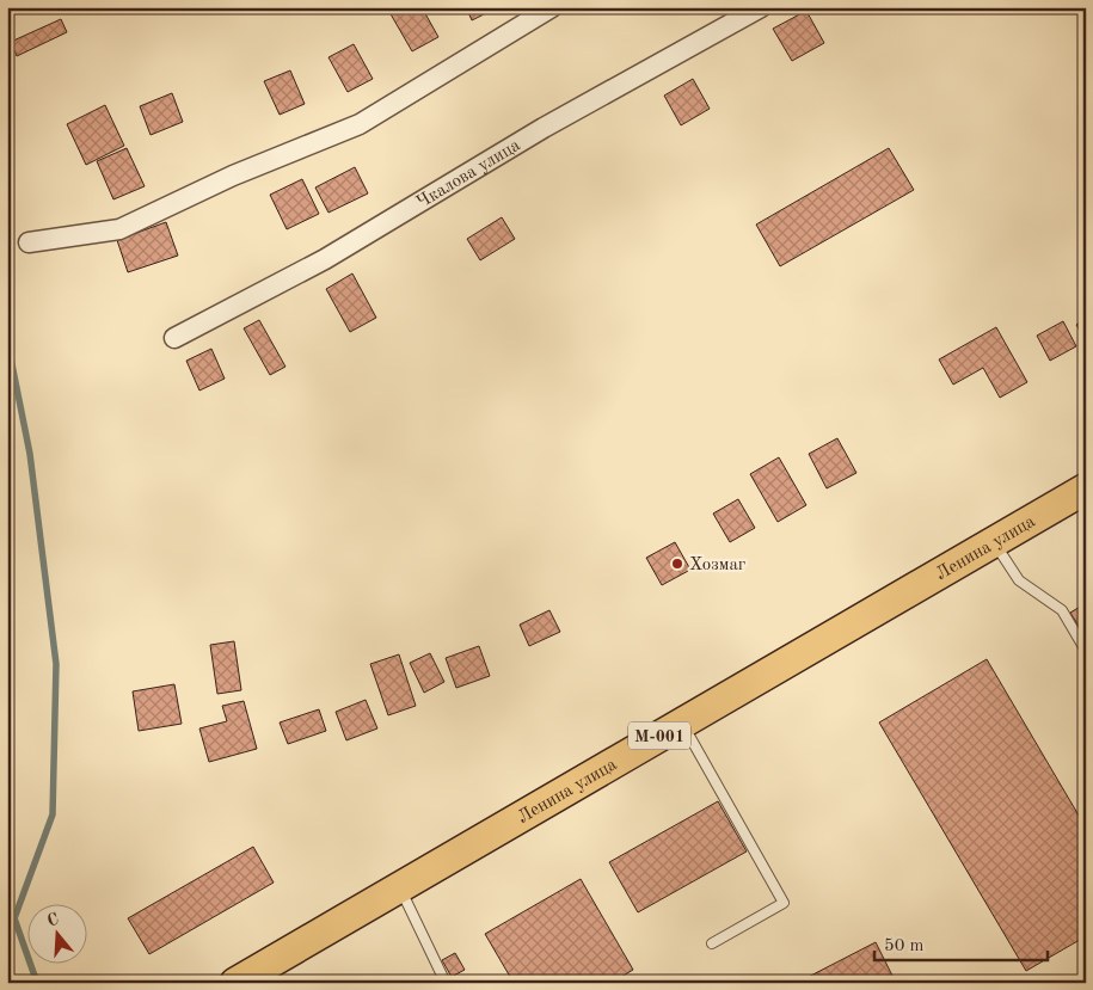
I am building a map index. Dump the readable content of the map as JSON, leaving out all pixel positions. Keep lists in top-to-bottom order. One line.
{"streets":{"main road":["Ленина улица","М-001"],"street":["Чкалова улица"]},"places":["Хозмаг"],"scale_bar":"50 m","north":"top"}
